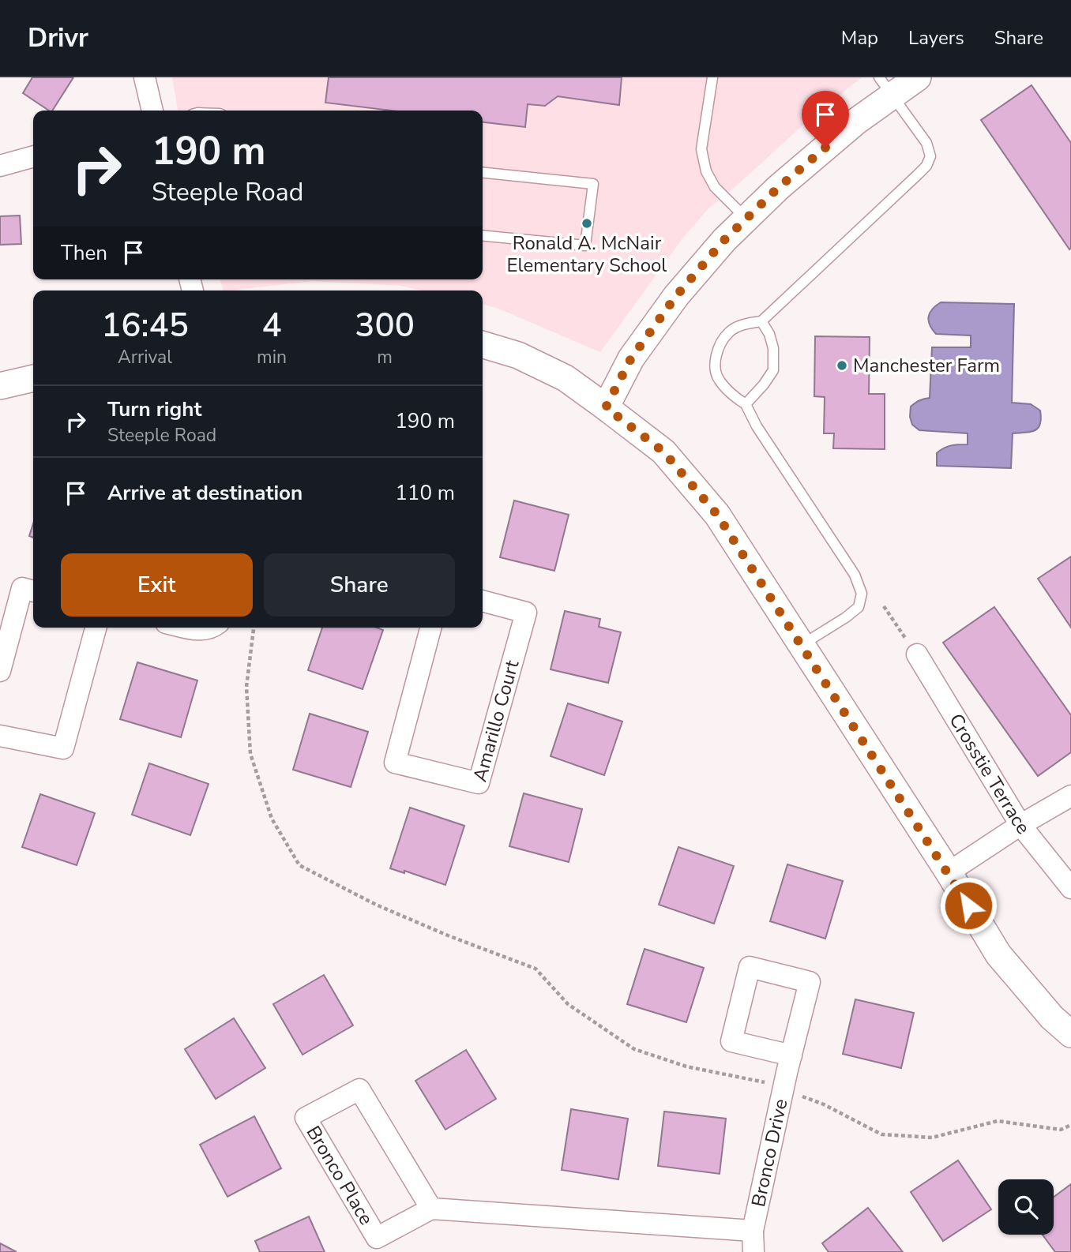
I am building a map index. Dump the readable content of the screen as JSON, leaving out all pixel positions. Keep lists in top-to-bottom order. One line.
{"streets":{"street":["Amarillo Court","Crosstie Terrace","Bronco Drive","Bronco Place"]},"places":["Ronald A. McNair Elementary School","Manchester Farm"],"page":{"header":"Drivr","nav":["Map","Layers","Share"],"turn":["190 m","Steeple Road"],"then":"Then","eta":["16:45","Arrival","4","min","300","m"],"list":[{"name":"Turn right","note":"Steeple Road","value":"190 m"},{"name":"Arrive at destination","value":"110 m"}],"buttons":["Exit","Share"]}}
